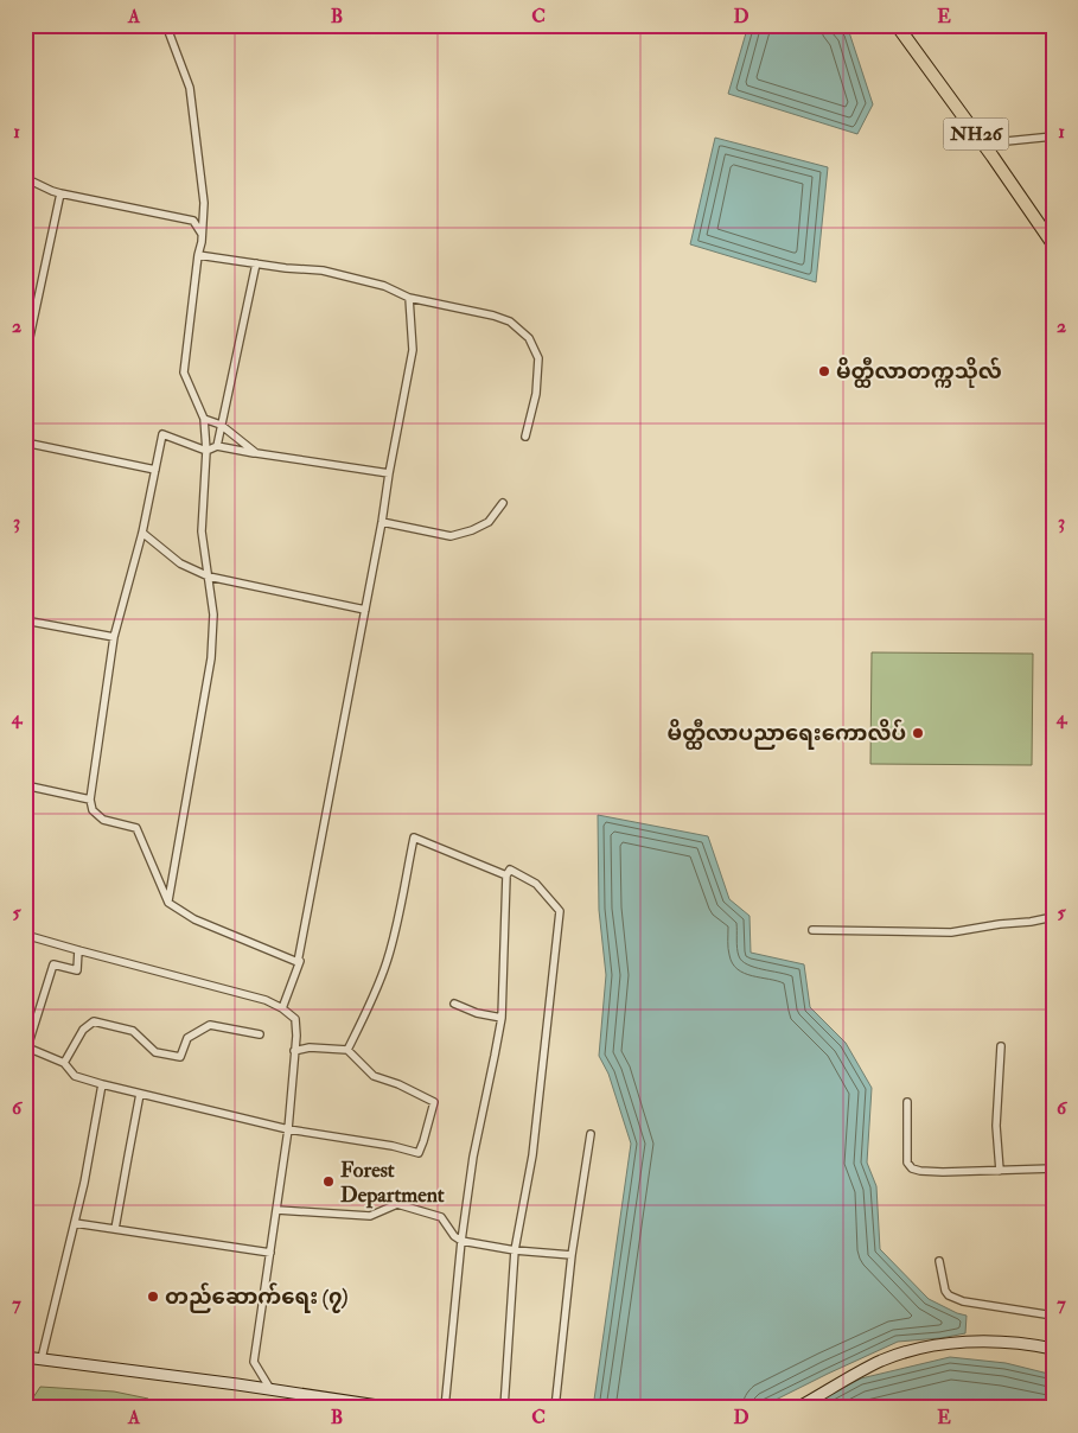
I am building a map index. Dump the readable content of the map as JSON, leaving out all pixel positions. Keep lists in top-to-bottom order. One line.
{"streets":{"highway":["NH26"]},"places":["မိတ္ထီလာတက္ကသိုလ်","မိတ္ထီလာပညာရေးကောလိပ်","Forest Department","တည်ဆောက်ရေး (၇)"],"grid":{"columns":["A","B","C","D","E"],"rows":["1","2","3","4","5","6","7"]}}
